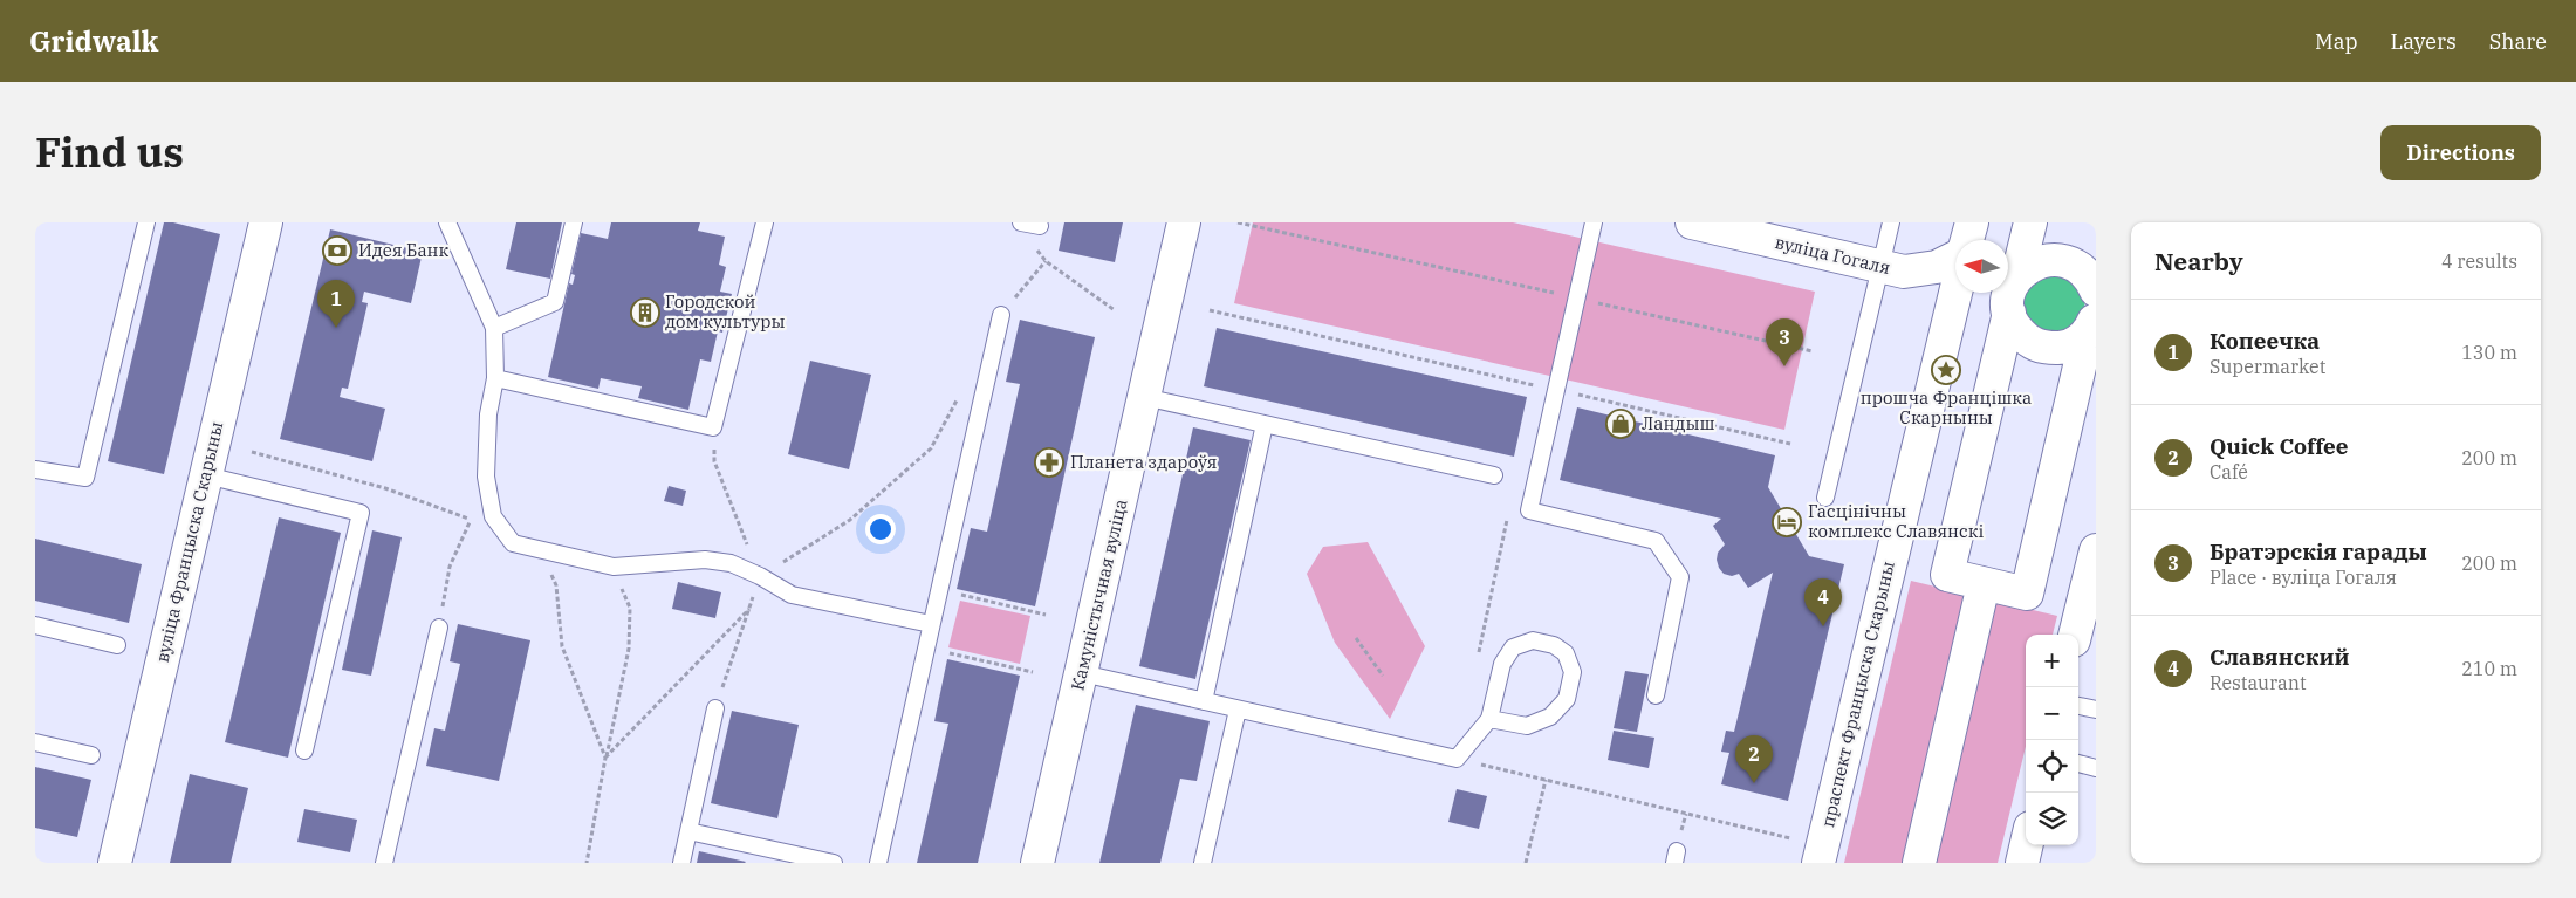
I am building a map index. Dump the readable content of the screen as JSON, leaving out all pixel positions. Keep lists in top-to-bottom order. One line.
{"streets":{"street":["вуліца Гогаля","вуліца Францыска Скарыны","Камуністычная вуліца","праспект Францыска Скарыны"]},"crossings":[["вуліца Гогаля","праспект Францыска Скарыны"]],"places":{"bank":["Идея Банк"],"building":["Городской дом культуры"],"place":["прошча Францішка Скарныны"],"shop":["Ландыш"],"pharmacy":["Планета здароўя"],"hotel":["Гасцінічны комплекс Славянскі"]},"north":"left","page":{"header":"Gridwalk","nav":["Map","Layers","Share"],"title":"Find us","buttons":"Directions","heading":["Nearby","4 results"],"pins":["1","3","4","2"],"list":[{"mark":"1","name":"Копеечка","note":"Supermarket","value":"130 m"},{"mark":"2","name":"Quick Coffee","note":"Café","value":"200 m"},{"mark":"3","name":"Братэрскія гарады","note":"Place · вуліца Гогаля","value":"200 m"},{"mark":"4","name":"Славянский","note":"Restaurant","value":"210 m"}],"map_buttons":["+","−"]}}
